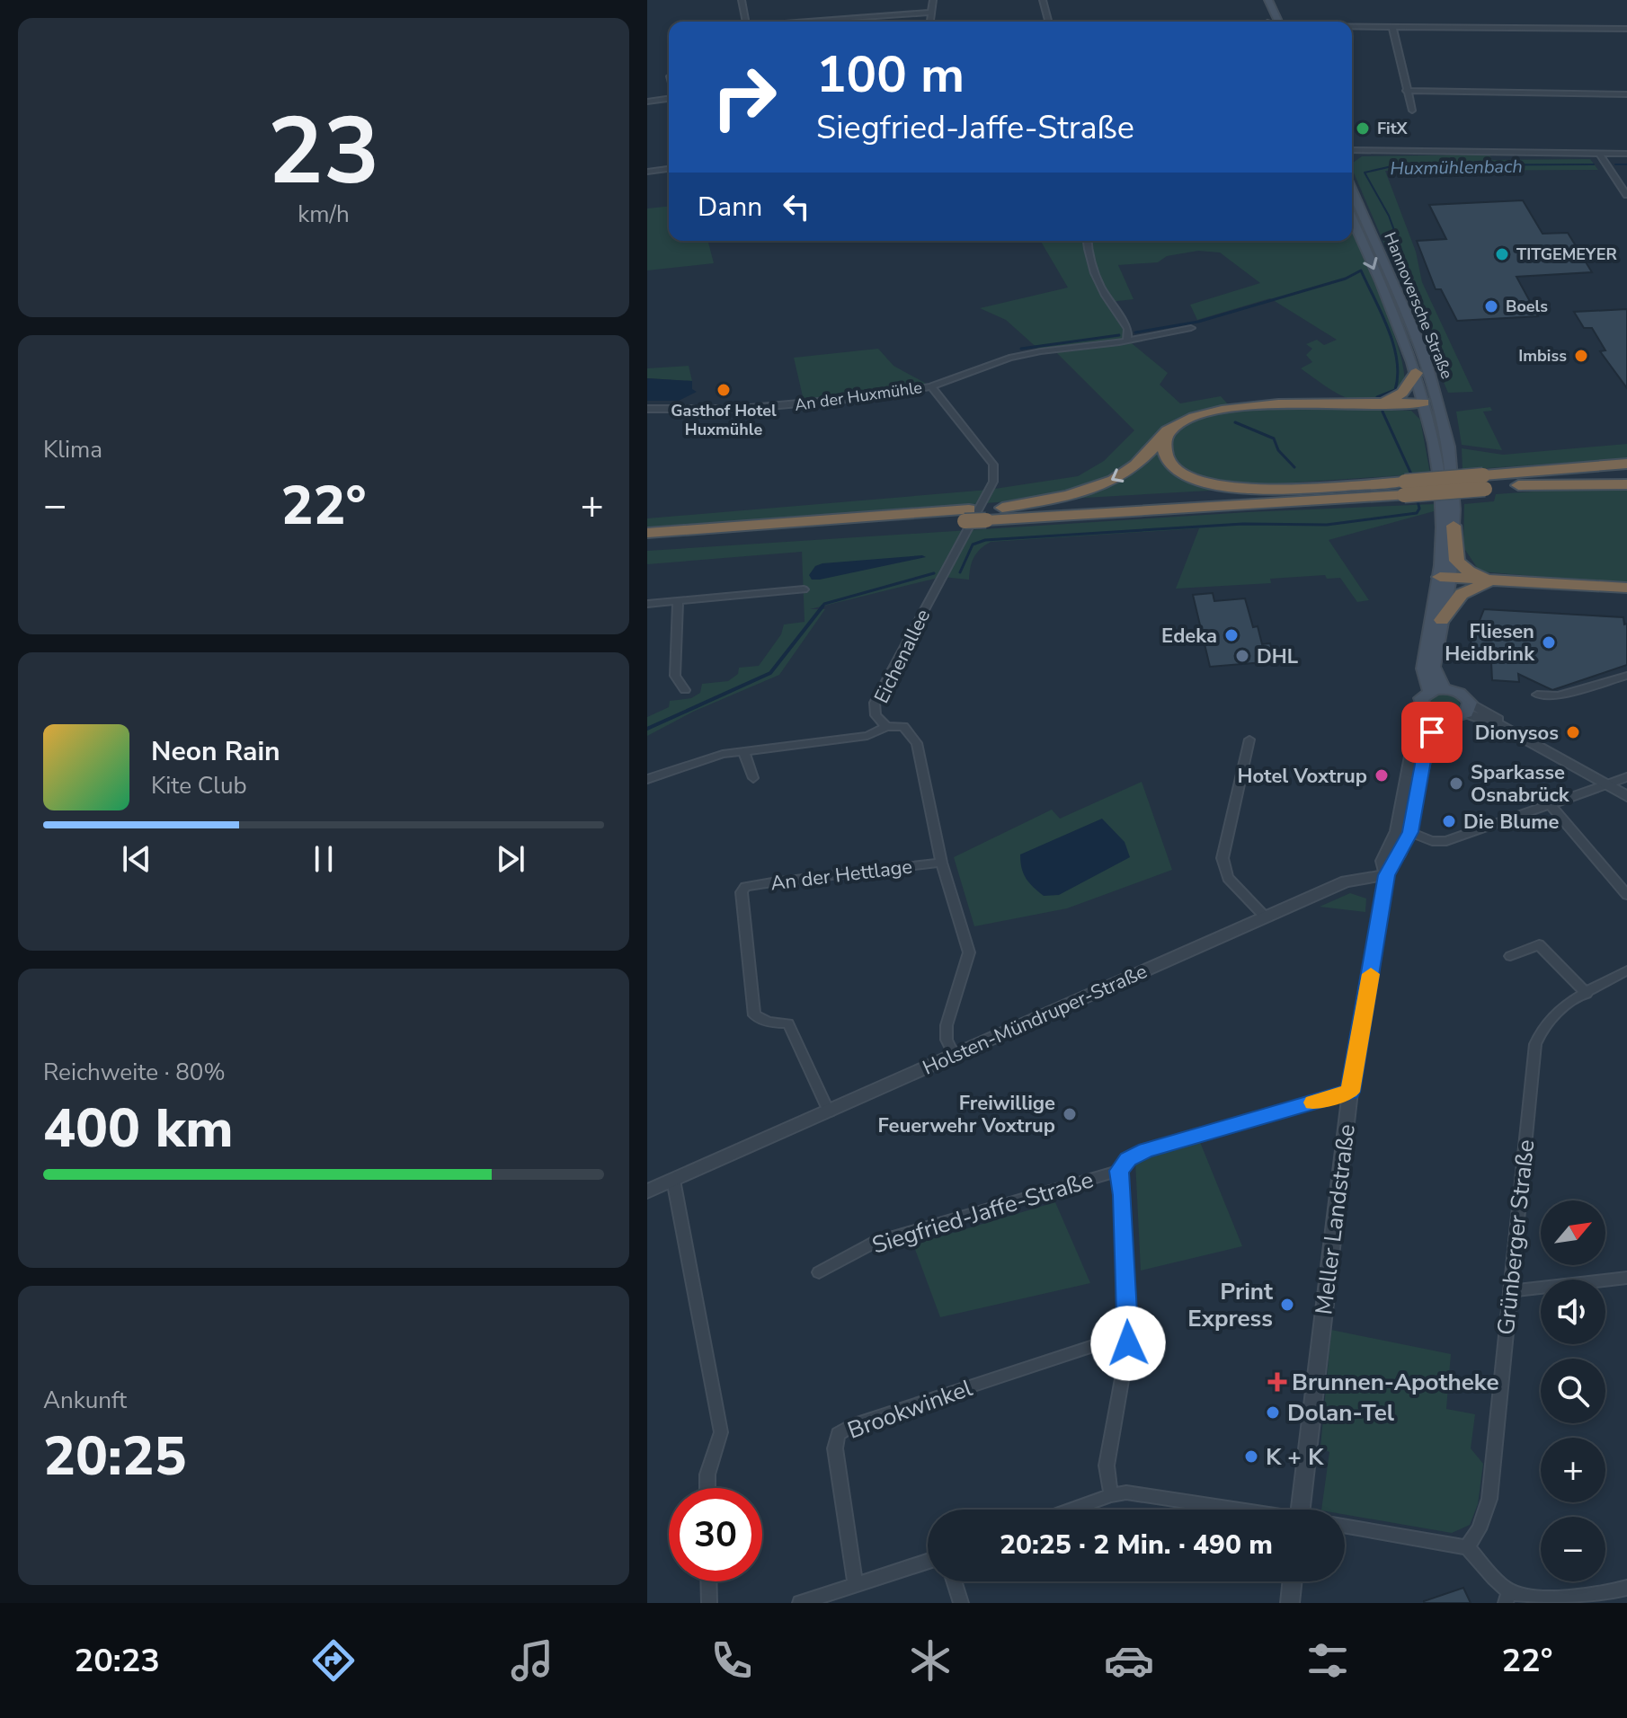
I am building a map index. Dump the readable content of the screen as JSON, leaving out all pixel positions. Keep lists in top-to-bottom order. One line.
{"streets":{"main road":["Hannoversche Straße"],"street":["An der Huxmühle","Eichenallee","An der Hettlage","Holsten-Mündruper-Straße","Siegfried-Jaffe-Straße","Meller Landstraße","Grünberger Straße","Brookwinkel"]},"crossings":[["An der Huxmühle","Eichenallee"],["Eichenallee","An der Hettlage"],["Eichenallee","Holsten-Mündruper-Straße"],["An der Hettlage","Holsten-Mündruper-Straße"],["Holsten-Mündruper-Straße","Meller Landstraße"],["Siegfried-Jaffe-Straße","Meller Landstraße"]],"water":["Huxmühlenbach"],"places":{"other":["FitX","TITGEMEYER","Boels","Imbiss","Gasthof Hotel Huxmühle","Edeka","Fliesen Heidbrink","DHL","Dionysos","Hotel Voxtrup","Sparkasse Osnabrück","Die Blume","Freiwillige Feuerwehr Voxtrup","Print Express","Dolan-Tel","K + K"],"health":["Brunnen-Apotheke"]},"north":"top right","page":{"tile":[["23","km/h"],"Klima",["Reichweite · 80%","400 km"],["Ankunft","20:25"]],"turn":["100 m","Siegfried-Jaffe-Straße"],"then":"Dann","heat":["−","22°","+"],"song":["Neon Rain","Kite Club"],"map_buttons":["+","−"],"limit":"30","trip":"20:25 · 2 Min. · 490 m","tabs":["20:23","22°"]}}
